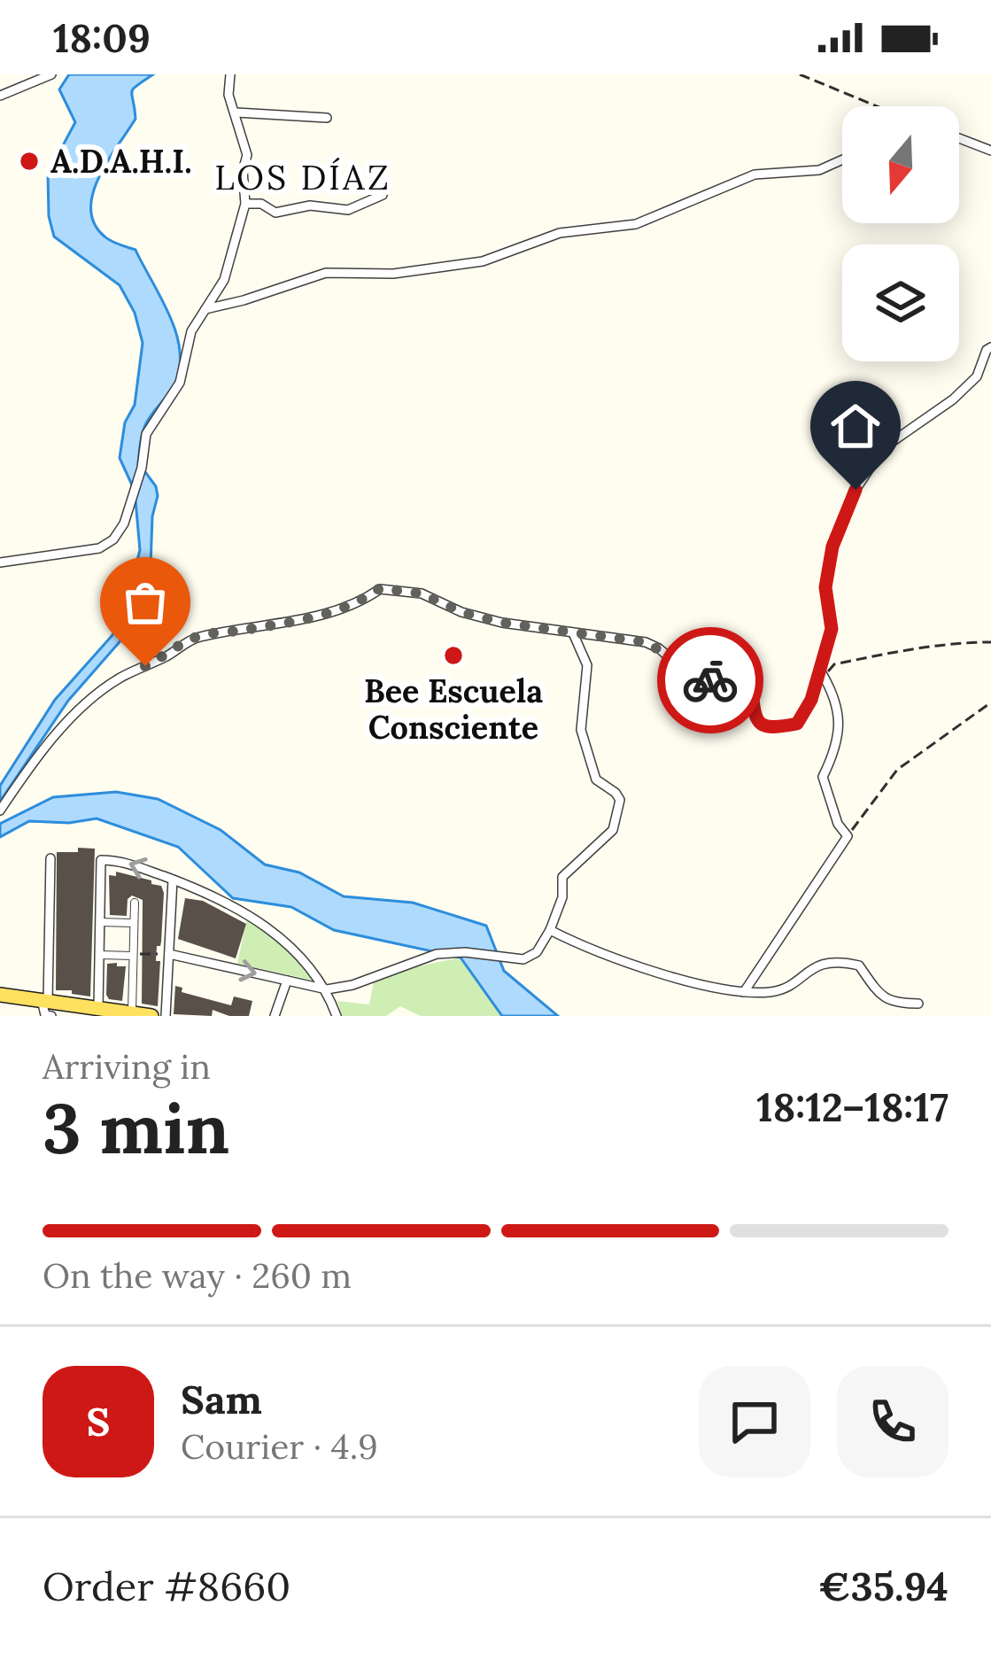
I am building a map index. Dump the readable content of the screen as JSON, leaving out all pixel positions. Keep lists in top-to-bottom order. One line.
{"districts":["LOS DÍAZ"],"places":["A.D.A.H.I.","Bee Escuela Consciente"],"north":"bottom","page":{"status":"18:09","heading":["3 min","Arriving in","18:12–18:17"],"panel":["Sam","Courier · 4.9","Order #8660","€35.94"],"bar":"On the way · 260 m","round":"S"}}
